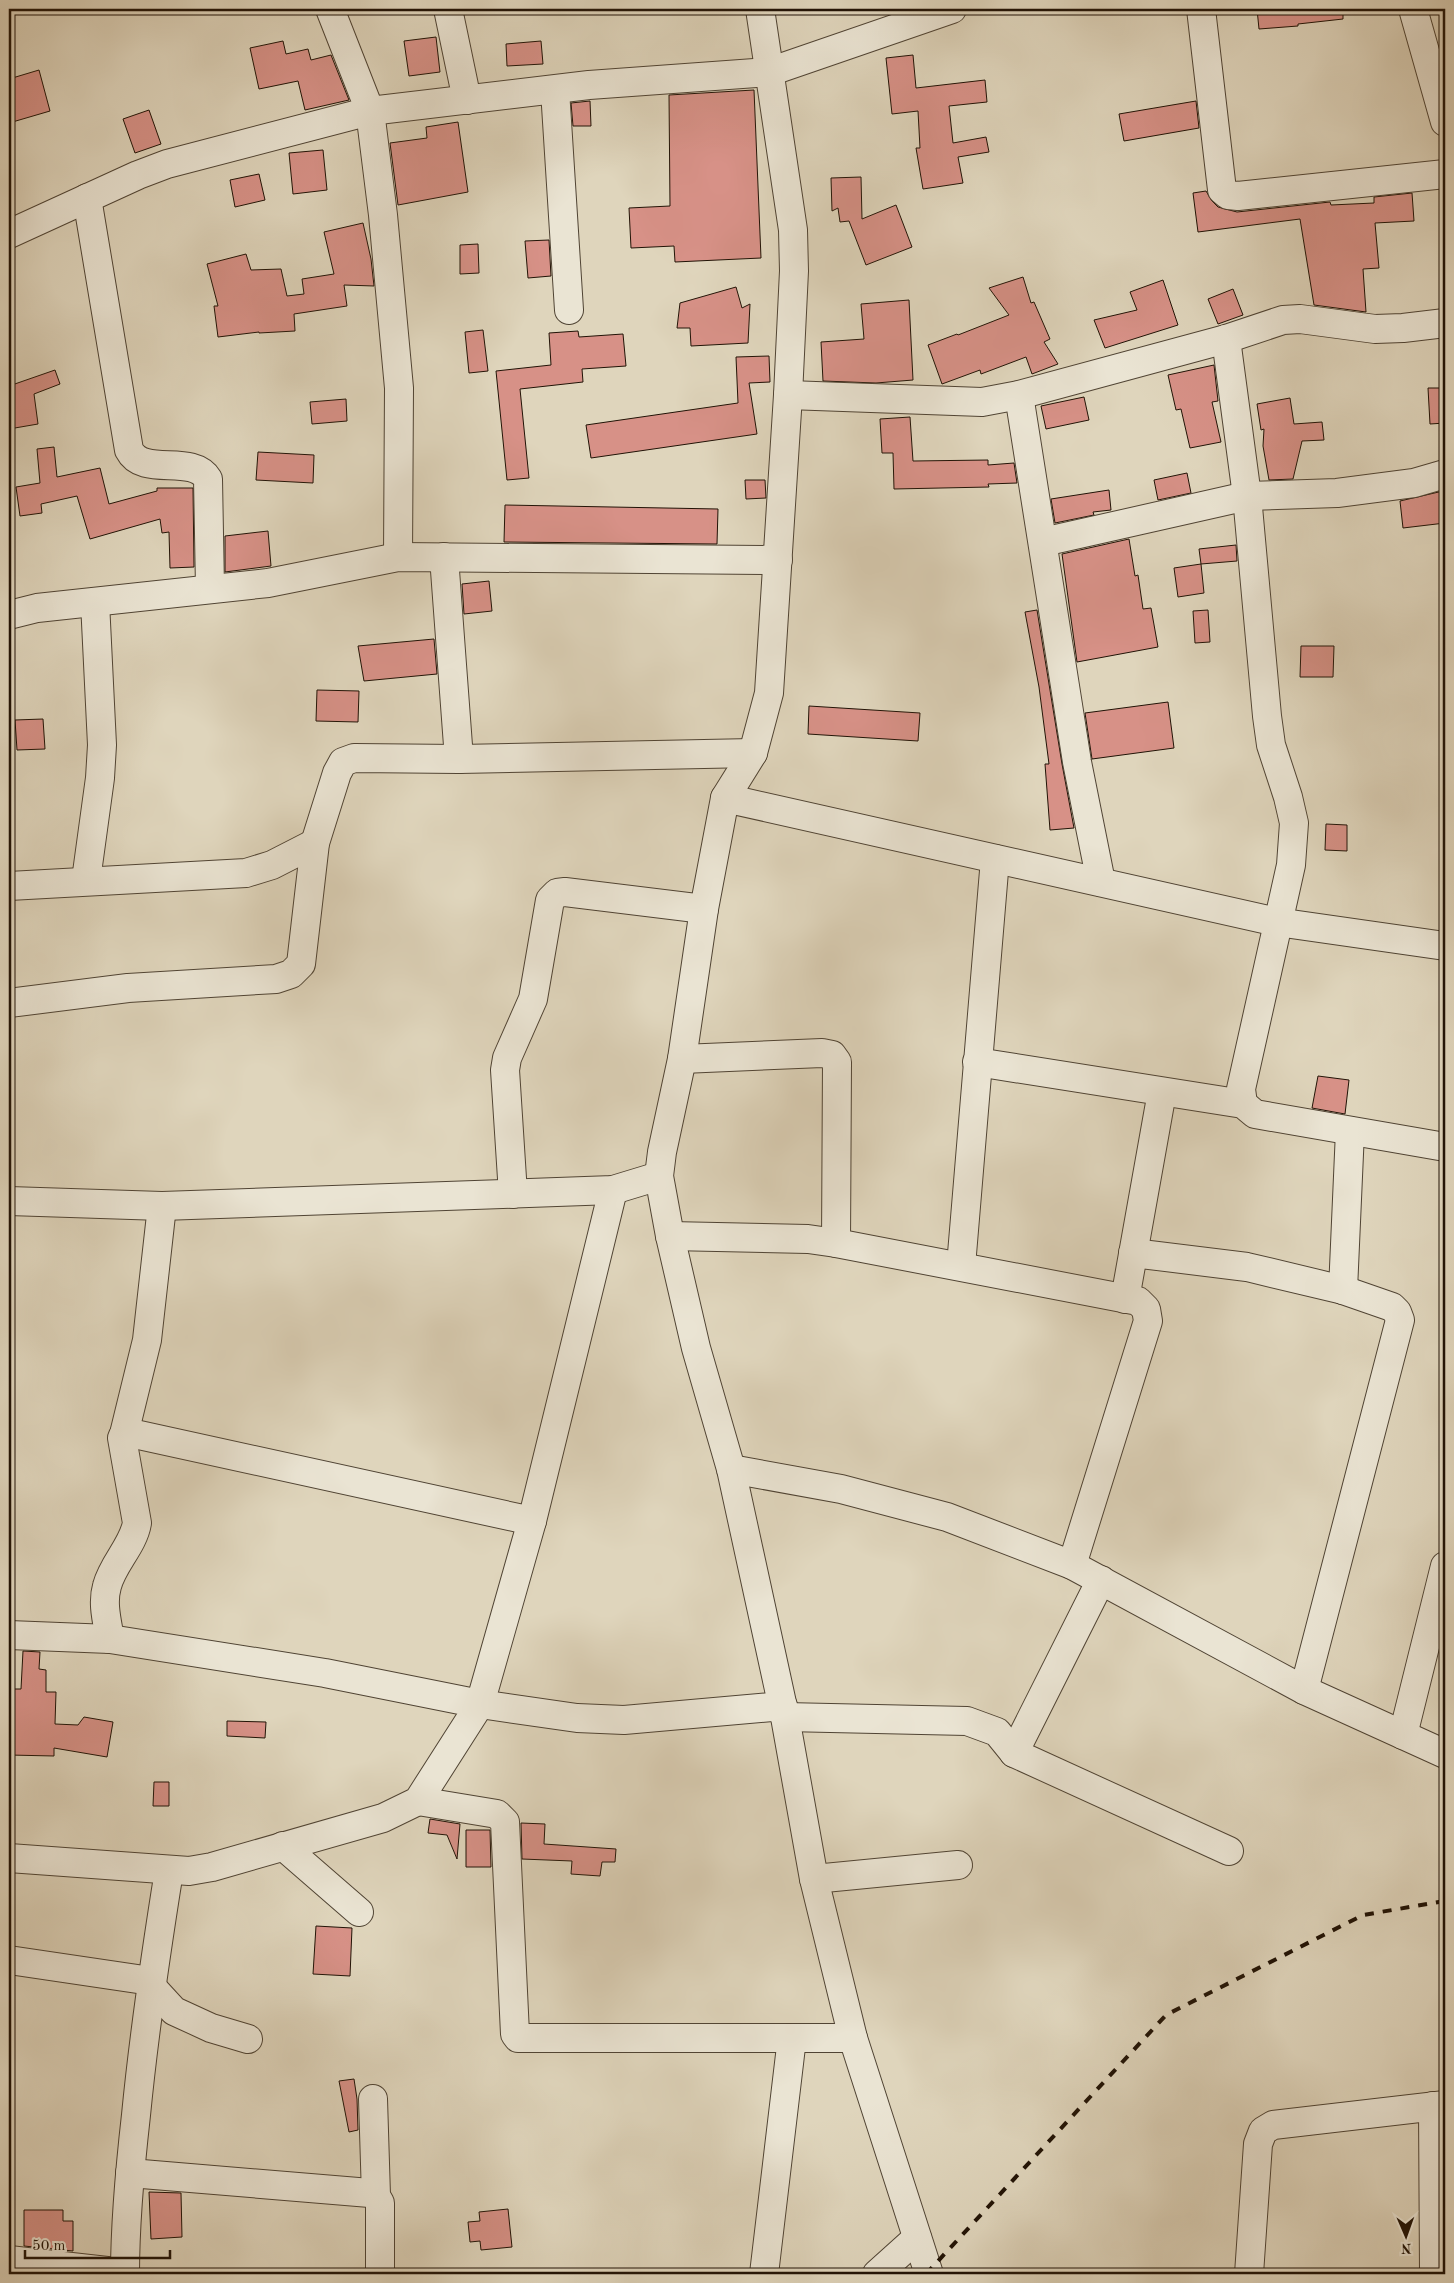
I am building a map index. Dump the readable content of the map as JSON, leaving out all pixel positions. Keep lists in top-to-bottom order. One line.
{"scale_bar":"50 m","north":"bottom"}
